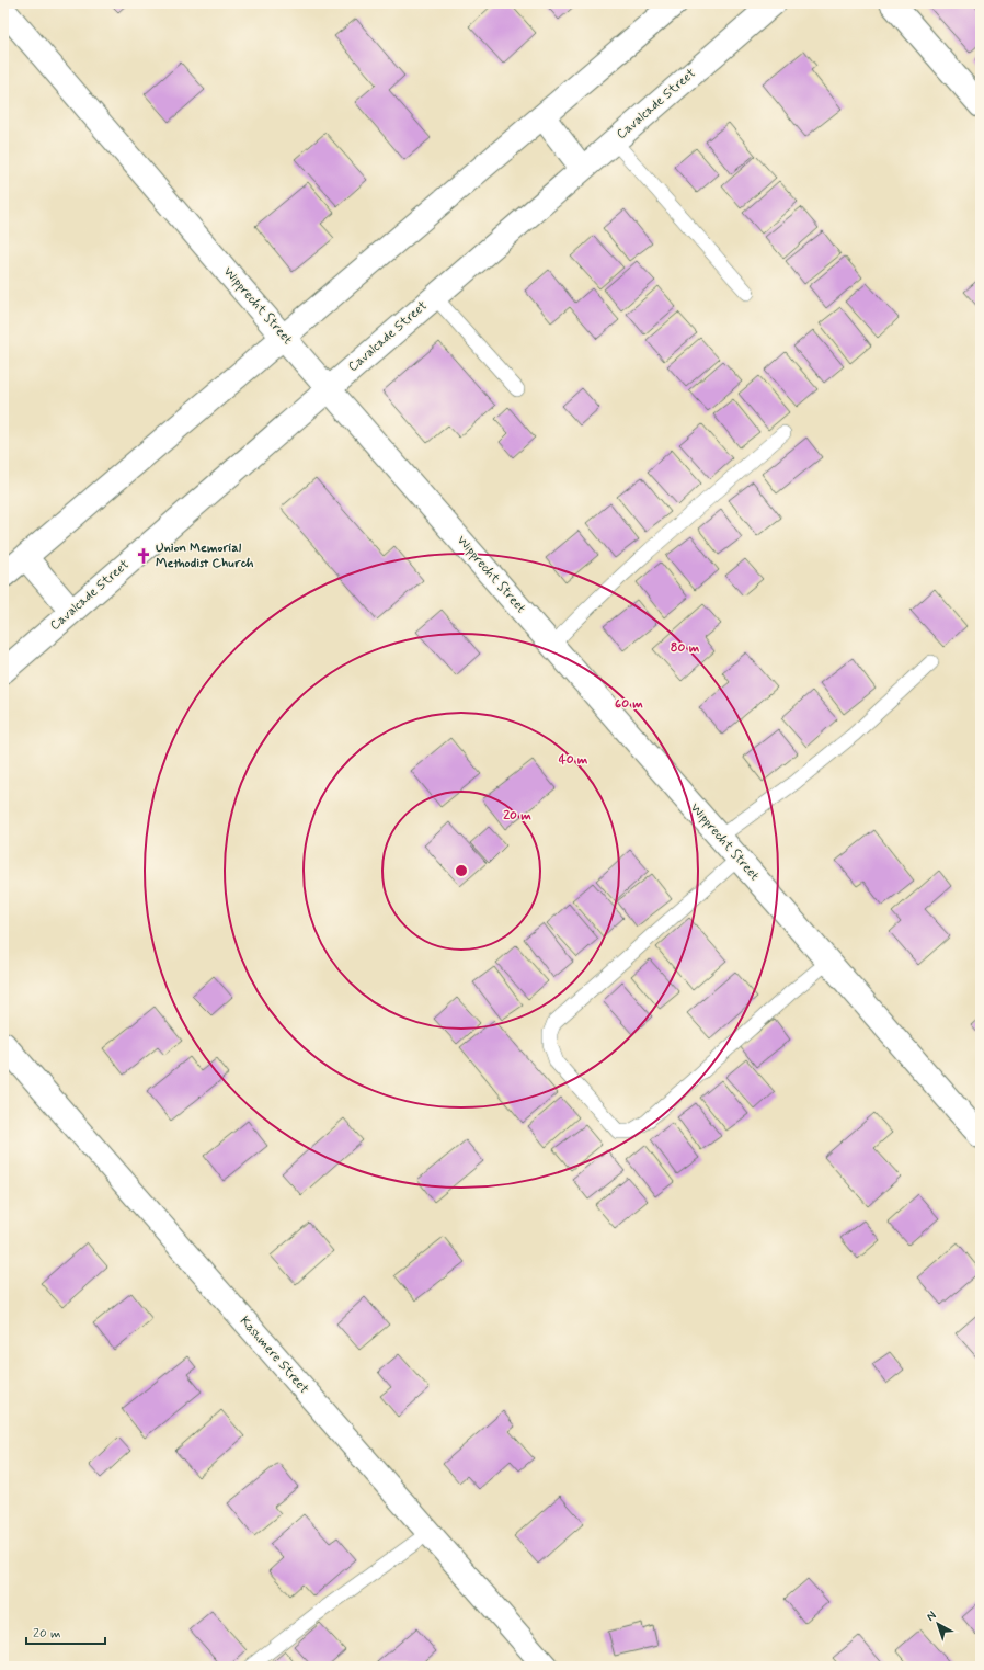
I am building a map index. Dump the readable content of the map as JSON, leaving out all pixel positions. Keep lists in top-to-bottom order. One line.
{"streets":{"street":["Cavalcade Street","Wipprecht Street","Kashmere Street"]},"crossings":[["Cavalcade Street","Wipprecht Street"]],"places":{"church":["Union Memorial Methodist Church"]},"scale_bar":"20 m","north":"top left","rings":["80 m","60 m","40 m","20 m"]}
